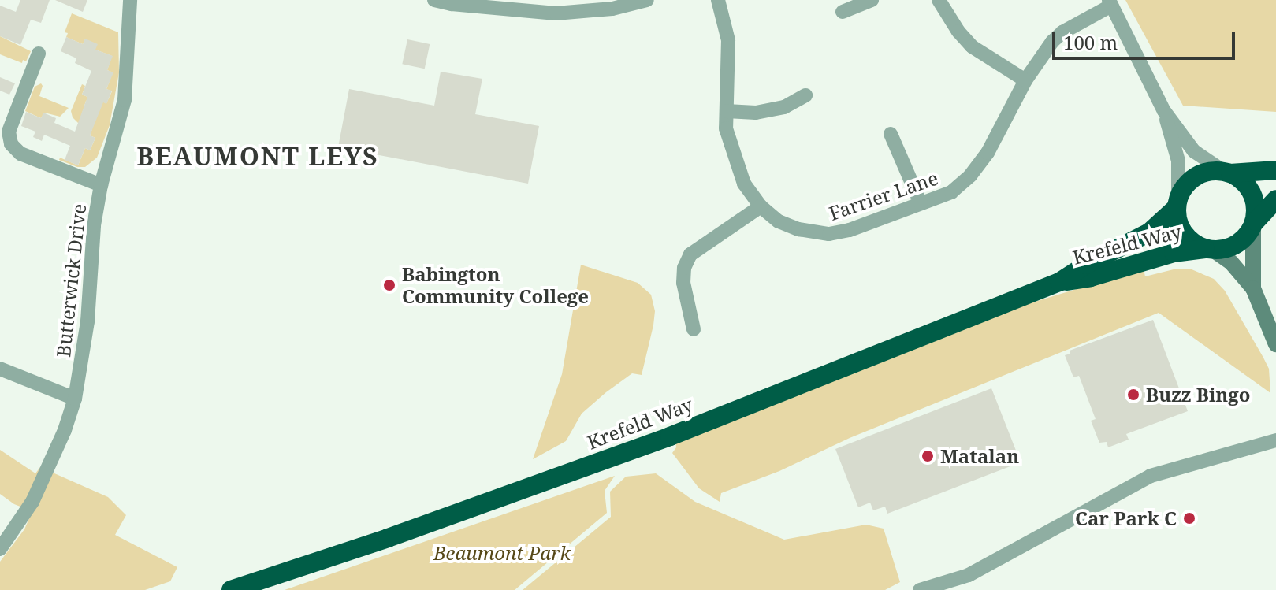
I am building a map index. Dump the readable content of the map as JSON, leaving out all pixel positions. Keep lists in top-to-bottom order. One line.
{"streets":{"highway":["Krefeld Way"],"street":["Farrier Lane","Butterwick Drive"]},"districts":["BEAUMONT LEYS"],"parks":["Beaumont Park"],"places":["Babington Community College","Buzz Bingo","Matalan","Car Park C"],"scale_bar":"100 m"}
